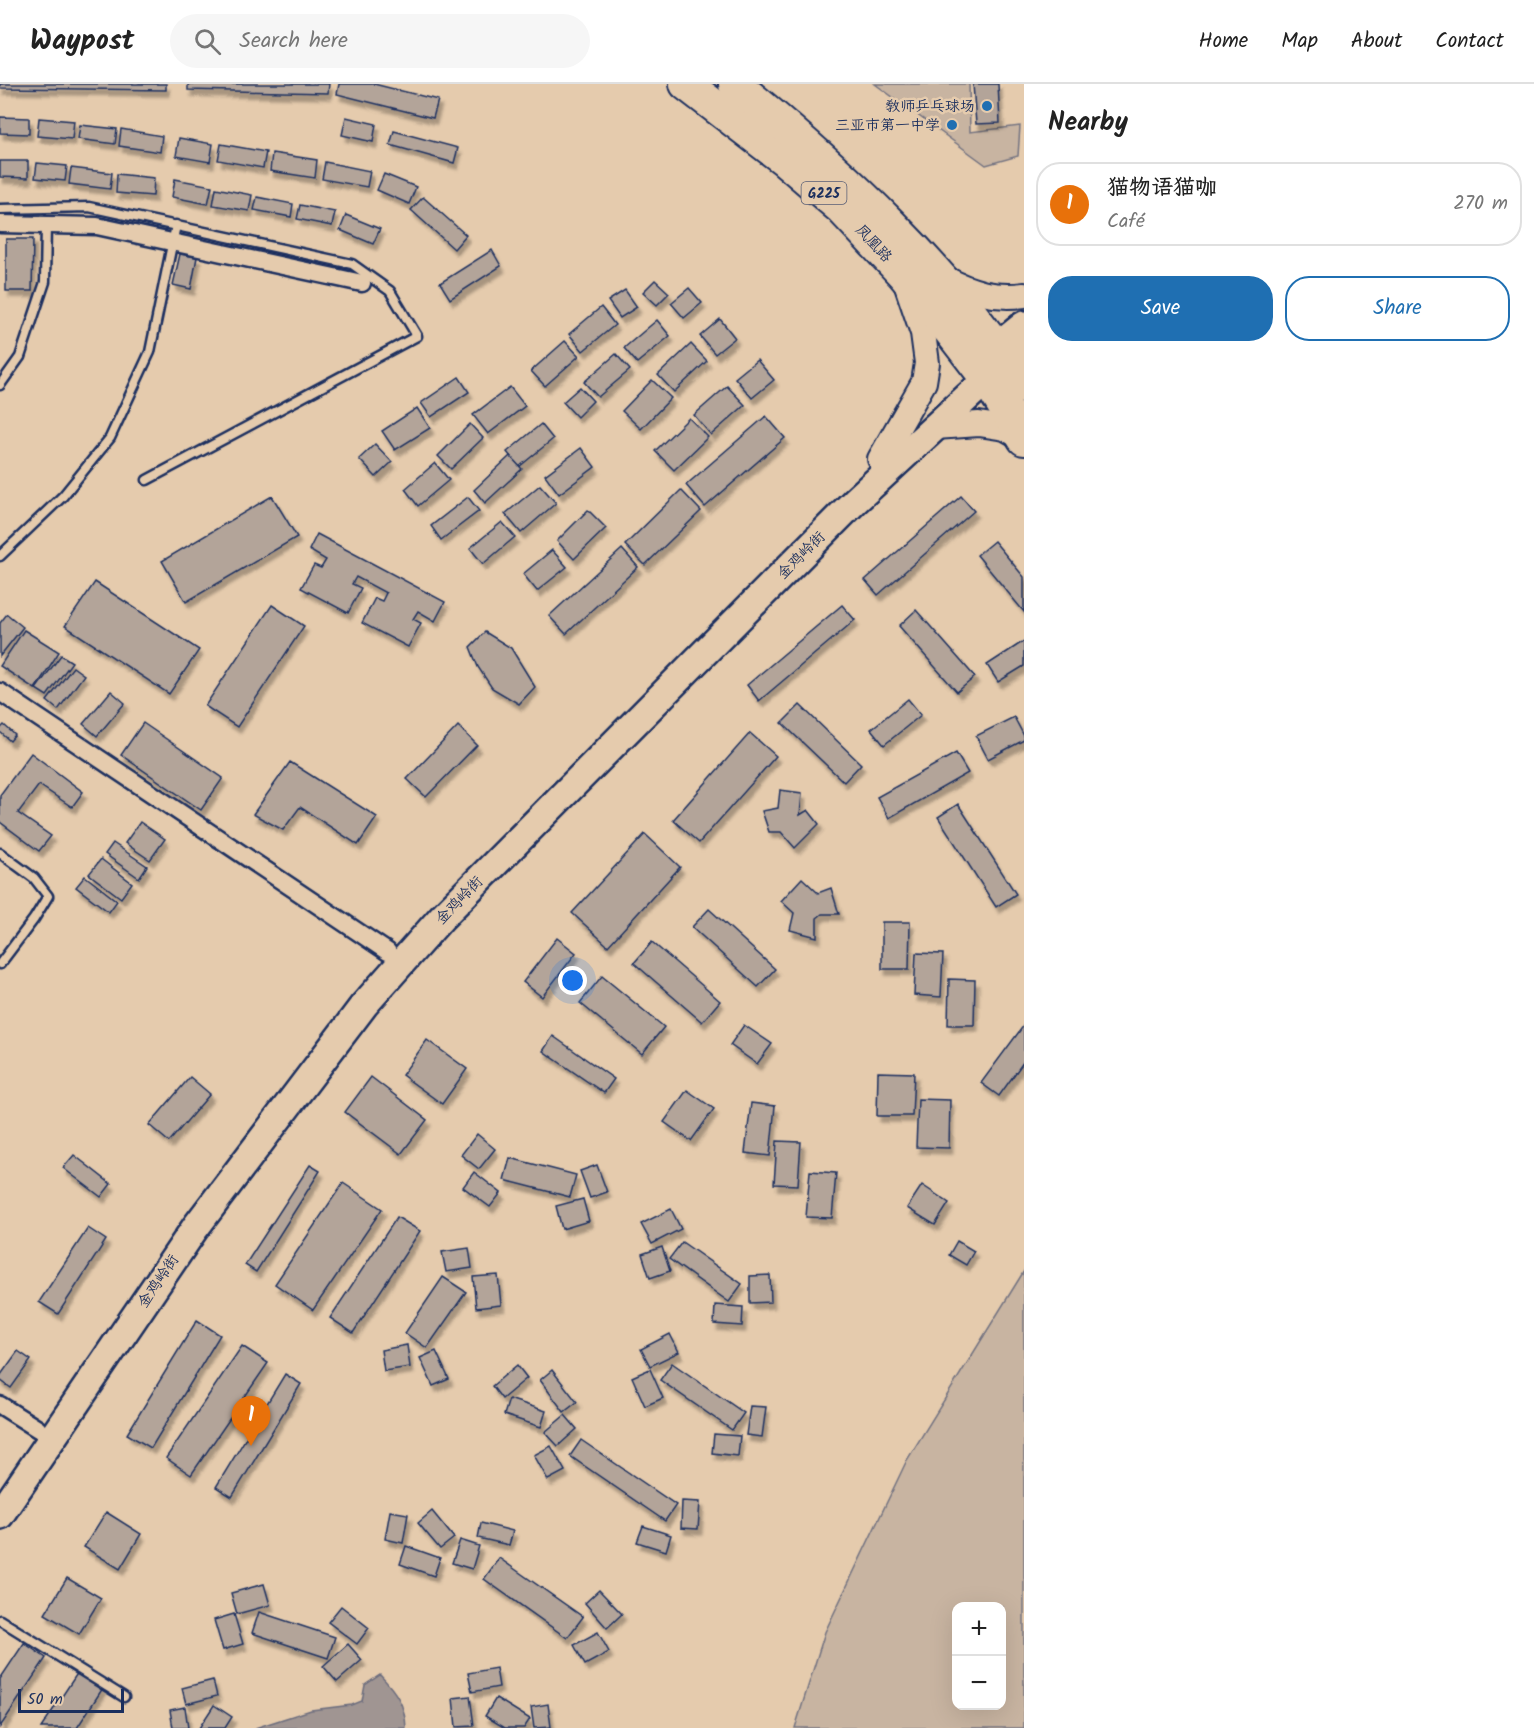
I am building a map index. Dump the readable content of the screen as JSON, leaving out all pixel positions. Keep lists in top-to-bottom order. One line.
{"streets":{"highway":["G225","凤凰路"],"main road":["金鸡岭街"]},"crossings":[["凤凰路","金鸡岭街"]],"places":["教师乒乓球场","三亚市第一中学"],"scale_bar":"50 m","page":{"header":"Waypost","search":"Search here","nav":["Home","Map","About","Contact"],"heading":"Nearby","list":[{"mark":"1","name":"猫物语猫咖","note":"Café","value":"270 m"}],"buttons":["Save","Share"],"pins":"1","map_buttons":["+","−"],"scale":"50 m"}}
